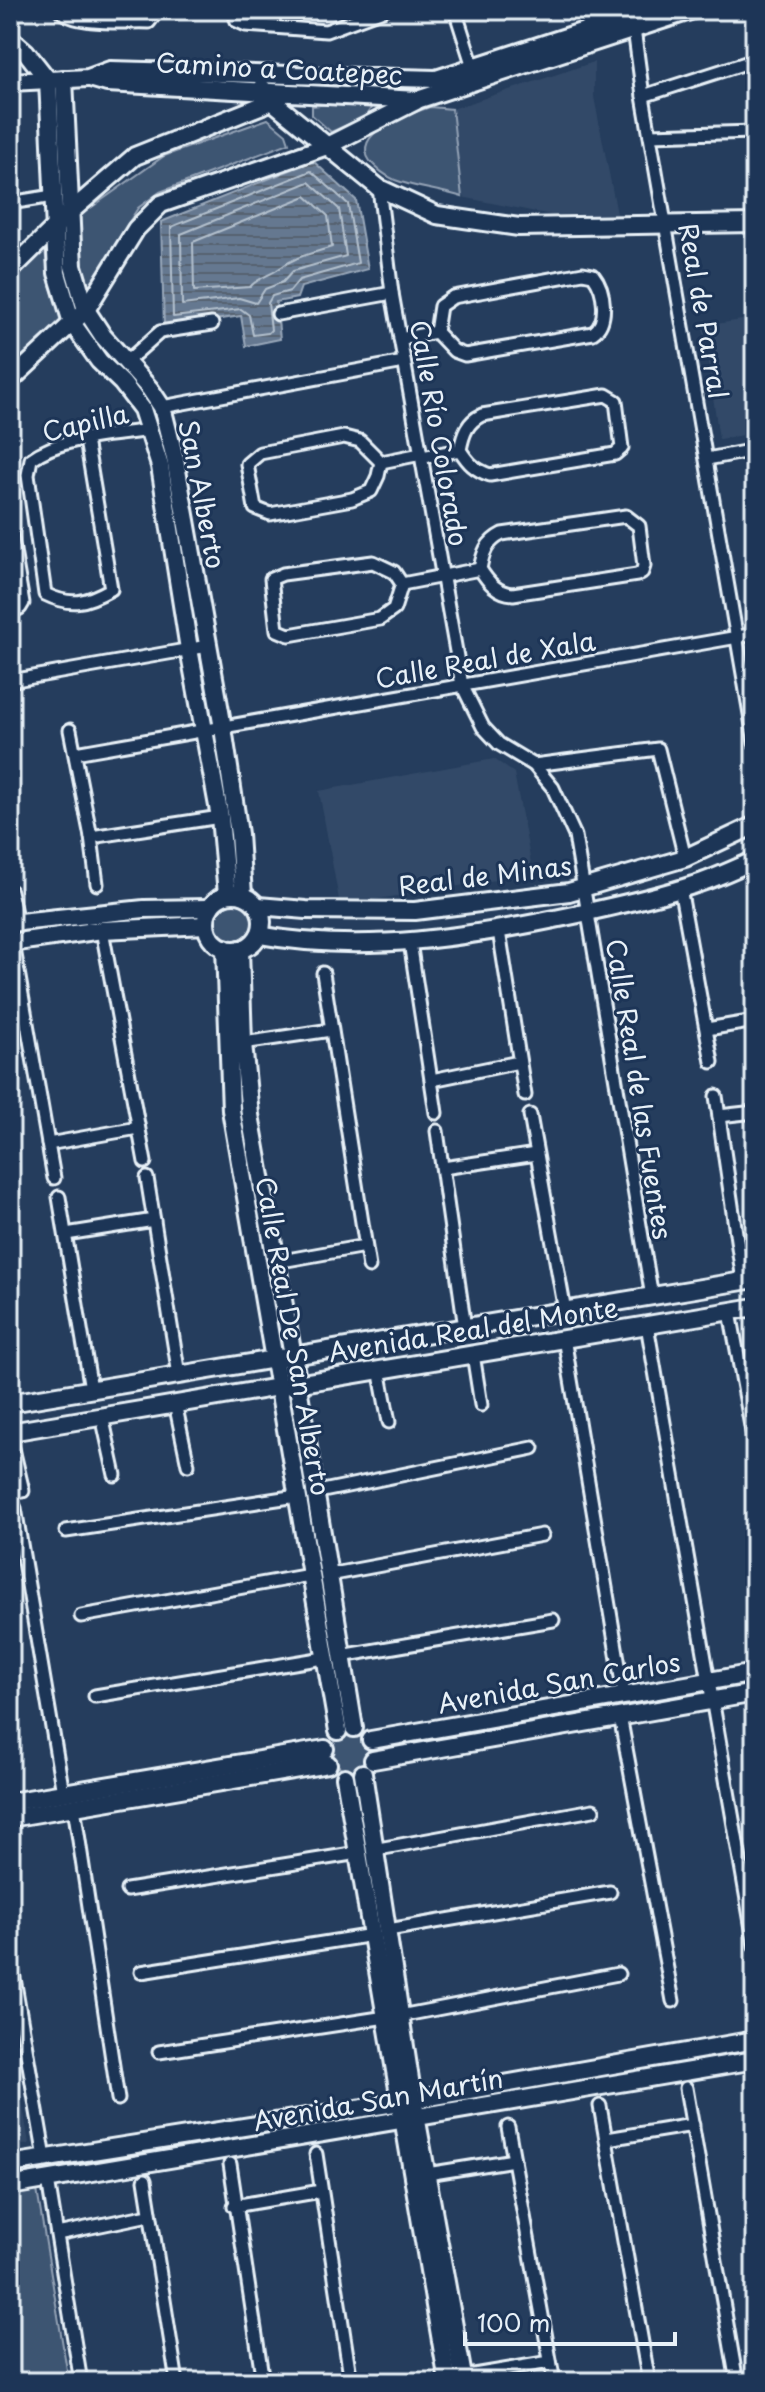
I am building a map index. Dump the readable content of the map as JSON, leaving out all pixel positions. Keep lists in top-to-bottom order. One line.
{"streets":{"street":["Camino a Coatepec","Real de Parral","Capilla","Calle Río Colorado","San Alberto","Calle Real de Xala","Real de Minas","Calle Real de las Fuentes","Avenida Real del Monte","Calle Real De San Alberto","Avenida San Carlos","Avenida San Martín"]},"crossings":[["Camino a Coatepec","Real de Parral"],["Camino a Coatepec","San Alberto"],["Real de Parral","Calle Real de Xala"],["Capilla","San Alberto"],["Calle Río Colorado","Calle Real de Xala"],["Calle Río Colorado","Calle Real de las Fuentes"],["San Alberto","Calle Real de Xala"],["San Alberto","Real de Minas"],["San Alberto","Calle Real De San Alberto"],["Real de Minas","Calle Real de las Fuentes"],["Real de Minas","Calle Real De San Alberto"],["Calle Real de las Fuentes","Avenida Real del Monte"],["Avenida Real del Monte","Calle Real De San Alberto"],["Calle Real De San Alberto","Avenida San Carlos"]],"scale_bar":"100 m"}
